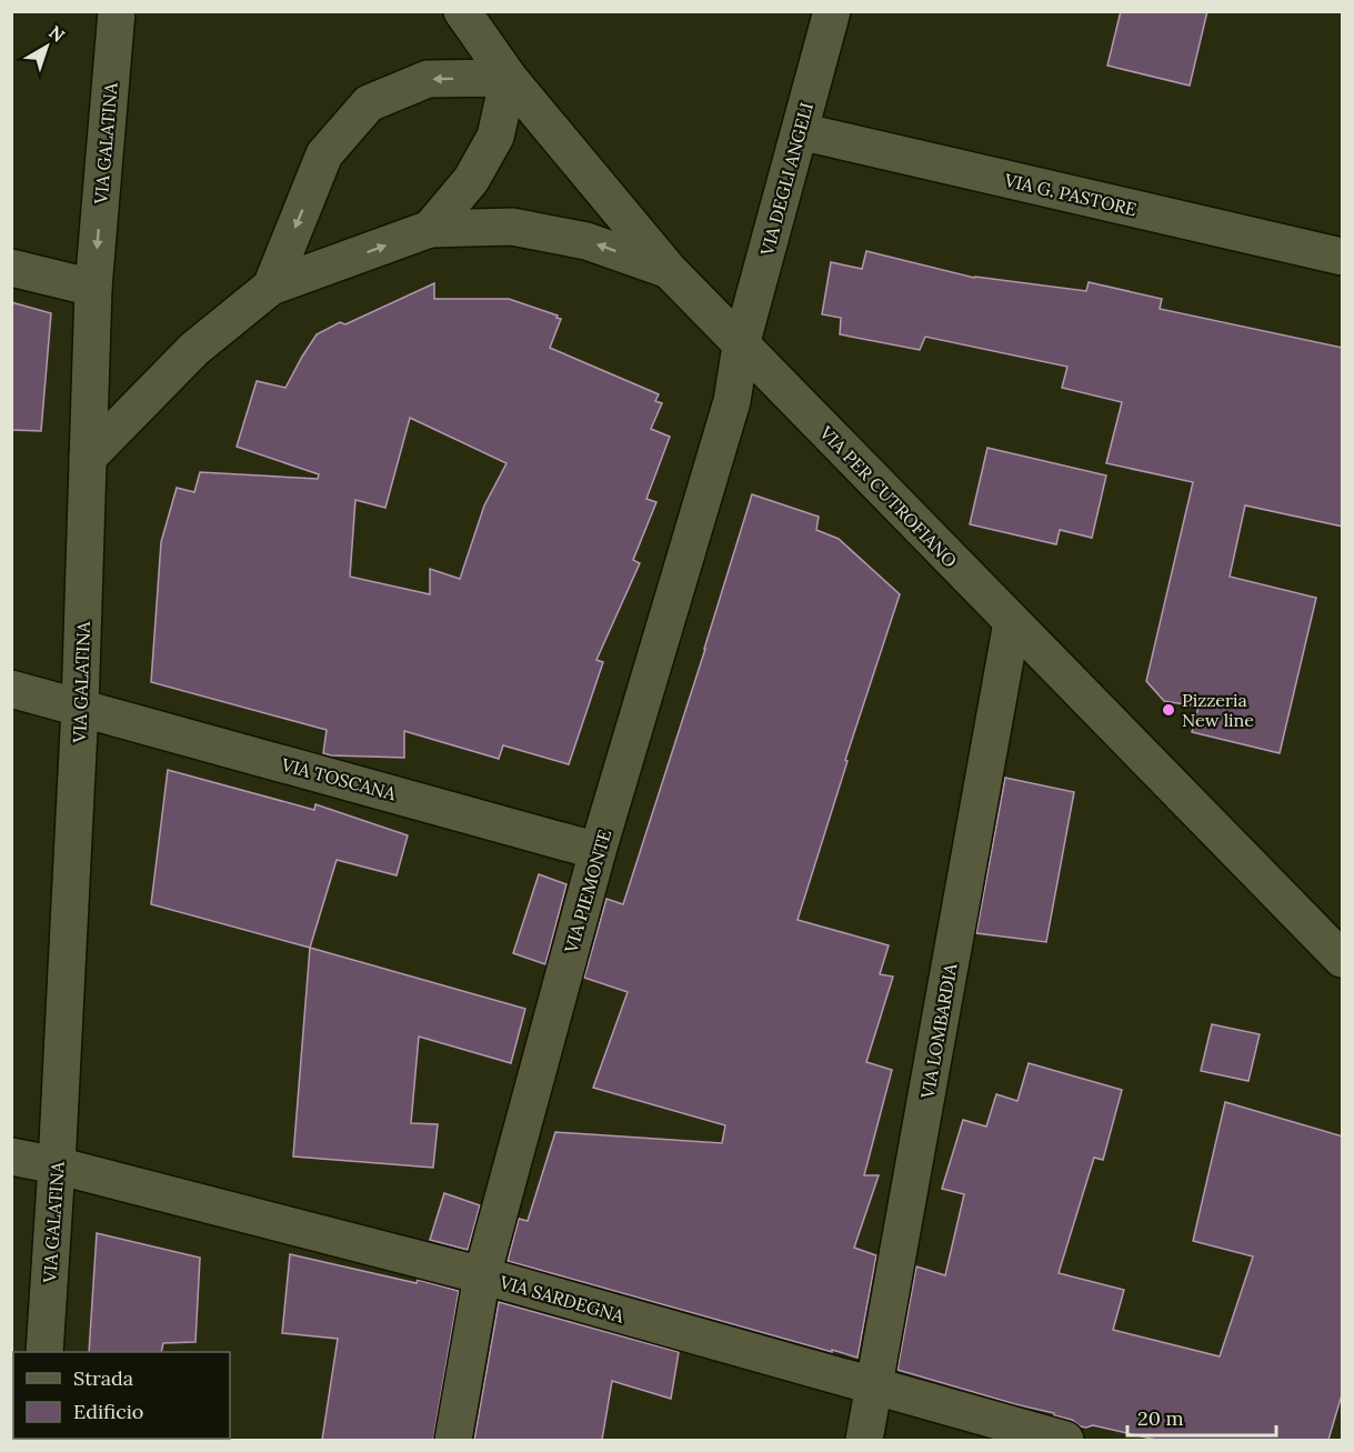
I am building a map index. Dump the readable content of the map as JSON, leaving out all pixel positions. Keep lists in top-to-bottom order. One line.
{"streets":{"street":["VIA GALATINA","VIA DEGLI ANGELI","VIA G. PASTORE","VIA PER CUTROFIANO","VIA TOSCANA","VIA PIEMONTE","VIA LOMBARDIA","VIA SARDEGNA"]},"crossings":[["VIA GALATINA","VIA TOSCANA"],["VIA GALATINA","VIA SARDEGNA"],["VIA DEGLI ANGELI","VIA G. PASTORE"],["VIA DEGLI ANGELI","VIA PER CUTROFIANO"],["VIA DEGLI ANGELI","VIA PIEMONTE"],["VIA PER CUTROFIANO","VIA PIEMONTE"],["VIA PER CUTROFIANO","VIA LOMBARDIA"],["VIA TOSCANA","VIA PIEMONTE"],["VIA PIEMONTE","VIA SARDEGNA"],["VIA LOMBARDIA","VIA SARDEGNA"]],"places":["Pizzeria New line"],"legend":["Strada","Edificio"],"scale_bar":"20 m","north":"top right"}
